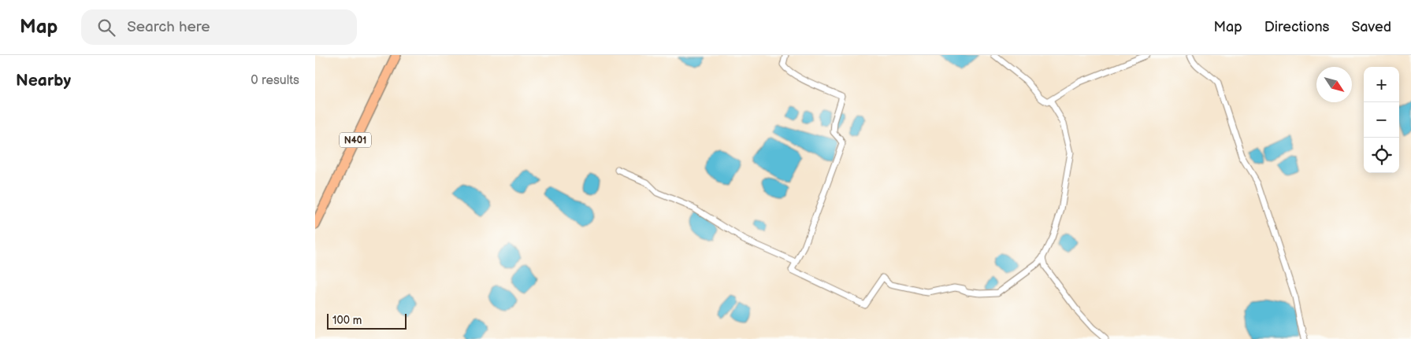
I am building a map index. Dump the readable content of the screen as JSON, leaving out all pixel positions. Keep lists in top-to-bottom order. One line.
{"streets":{"highway":["N401"]},"scale_bar":"100 m","north":"bottom right","page":{"header":"Map","search":"Search here","nav":["Map","Directions","Saved"],"heading":["Nearby","0 results"],"map_buttons":["+","−"],"scale":"100 m"}}
